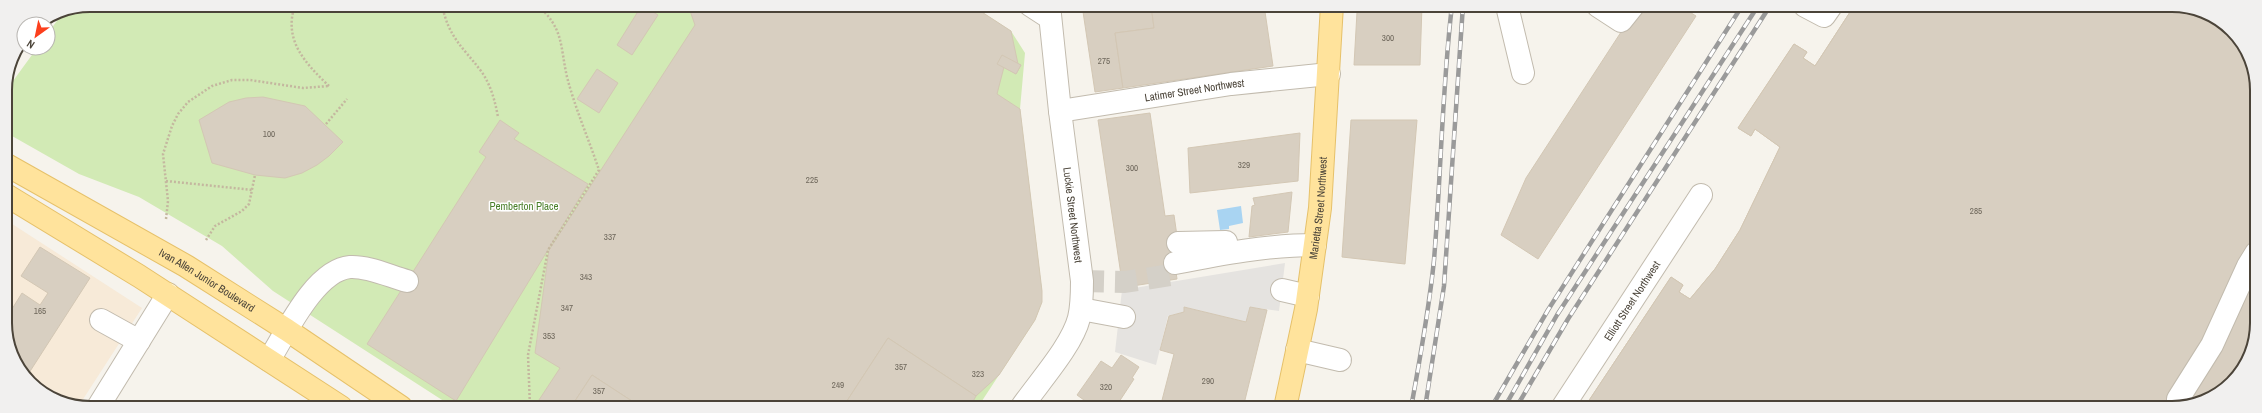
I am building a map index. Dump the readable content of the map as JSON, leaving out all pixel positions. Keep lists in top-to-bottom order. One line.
{"streets":{"main road":["Marietta Street Northwest","Ivan Allen Junior Boulevard"],"street":["Latimer Street Northwest","Luckie Street Northwest","Elliott Street Northwest"]},"crossings":[["Latimer Street Northwest","Marietta Street Northwest"],["Latimer Street Northwest","Luckie Street Northwest"]],"parks":["Pemberton Place"],"house_numbers":["300","275","100","329","300","225","285","337","343","347","165","353","357","323","290","249","320","357"],"north":"bottom left"}
